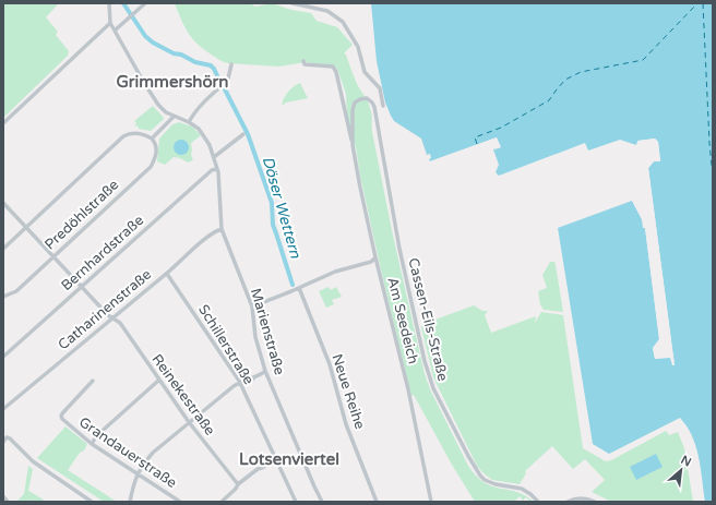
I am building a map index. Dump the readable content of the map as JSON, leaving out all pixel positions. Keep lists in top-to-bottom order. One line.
{"streets":{"street":["Predöhlstraße","Bernhardstraße","Catharinenstraße","Cassen-Eils-Straße","Am Seedeich","Marienstraße","Schillerstraße","Neue Reihe","Reinekestraße","Grandauerstraße"]},"crossings":[["Predöhlstraße","Reinekestraße"],["Bernhardstraße","Marienstraße"],["Bernhardstraße","Reinekestraße"],["Catharinenstraße","Marienstraße"],["Catharinenstraße","Schillerstraße"],["Catharinenstraße","Reinekestraße"],["Cassen-Eils-Straße","Am Seedeich"]],"districts":["Grimmershörn","Lotsenviertel"],"water":["Döser Wettern"],"north":"top right"}
